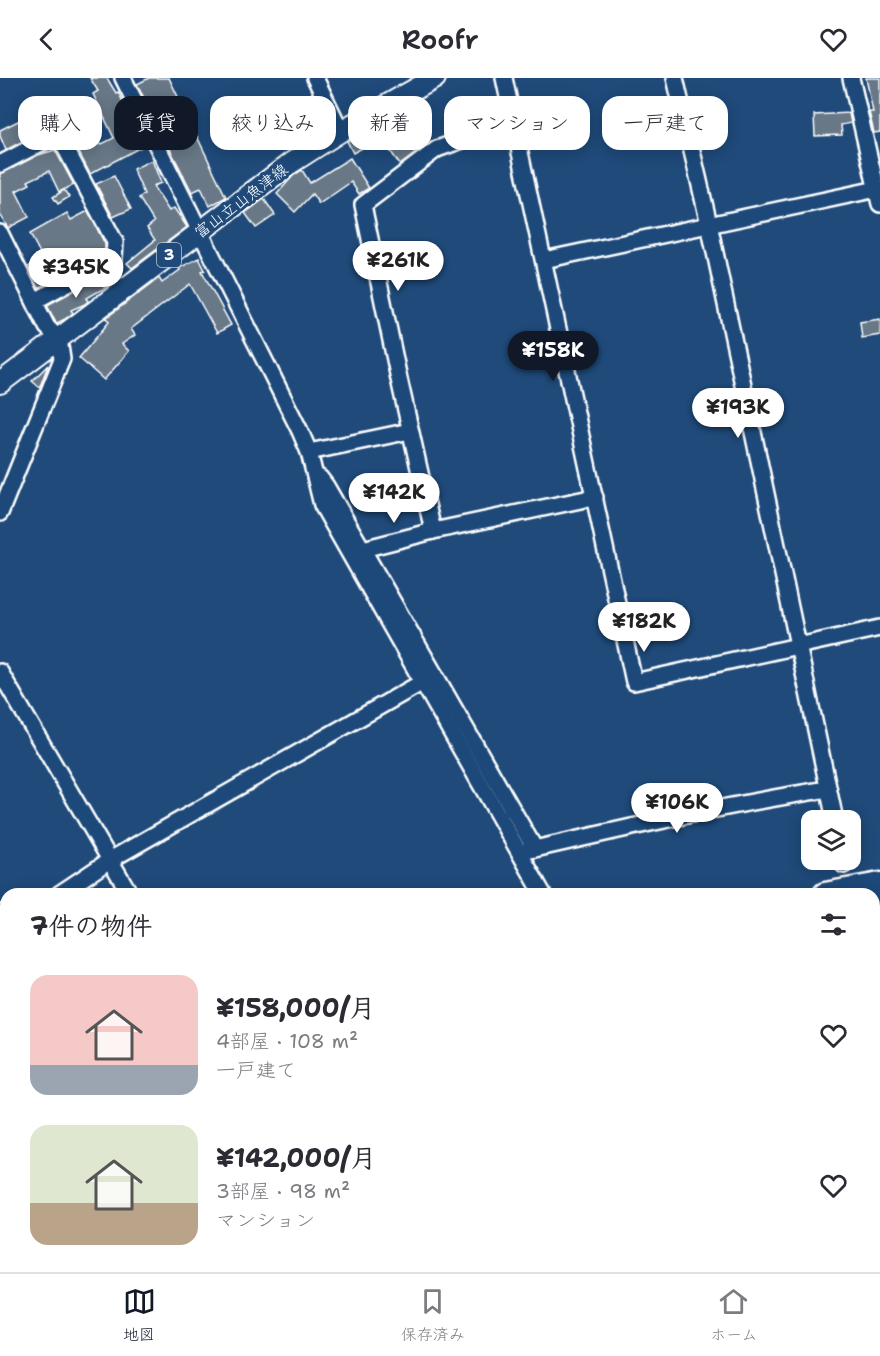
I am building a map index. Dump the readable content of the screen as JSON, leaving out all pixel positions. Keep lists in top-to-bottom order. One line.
{"streets":{"main road":["富山立山魚津線","3"]},"page":{"header":"Roofr","chip":["購入","賃貸","絞り込み","新着","マンション","一戸建て"],"price":["¥261K","¥345K","¥158K","¥193K","¥142K","¥182K","¥106K"],"heading":"7件の物件","list":[{"name":"¥158,000/月","note":"4部屋 · 108 m² · 一戸建て"},{"name":"¥142,000/月","note":"3部屋 · 98 m² · マンション"}],"tabs":["地図","保存済み","ホーム"]}}
